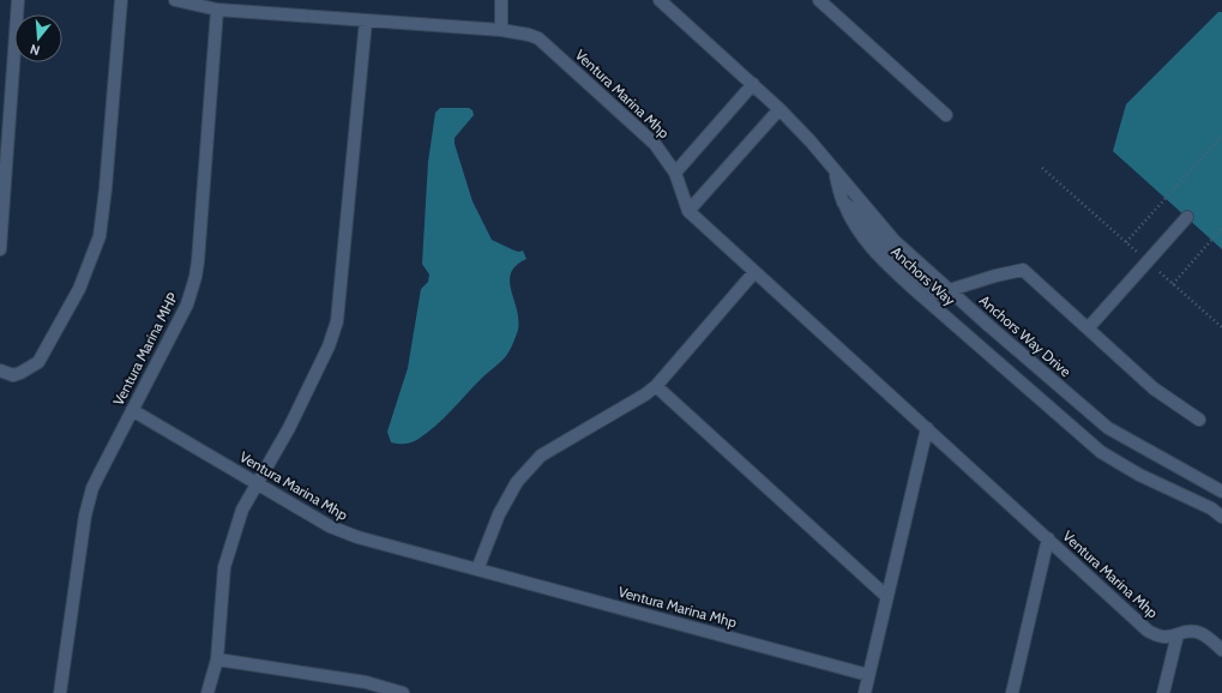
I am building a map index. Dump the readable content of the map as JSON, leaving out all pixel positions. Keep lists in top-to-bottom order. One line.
{"streets":{"street":["Ventura Marina Mhp","Anchors Way","Anchors Way Drive","Ventura Marina MHP"]},"crossings":[["Ventura Marina Mhp","Ventura Marina MHP"],["Anchors Way","Anchors Way Drive"]],"north":"bottom"}
